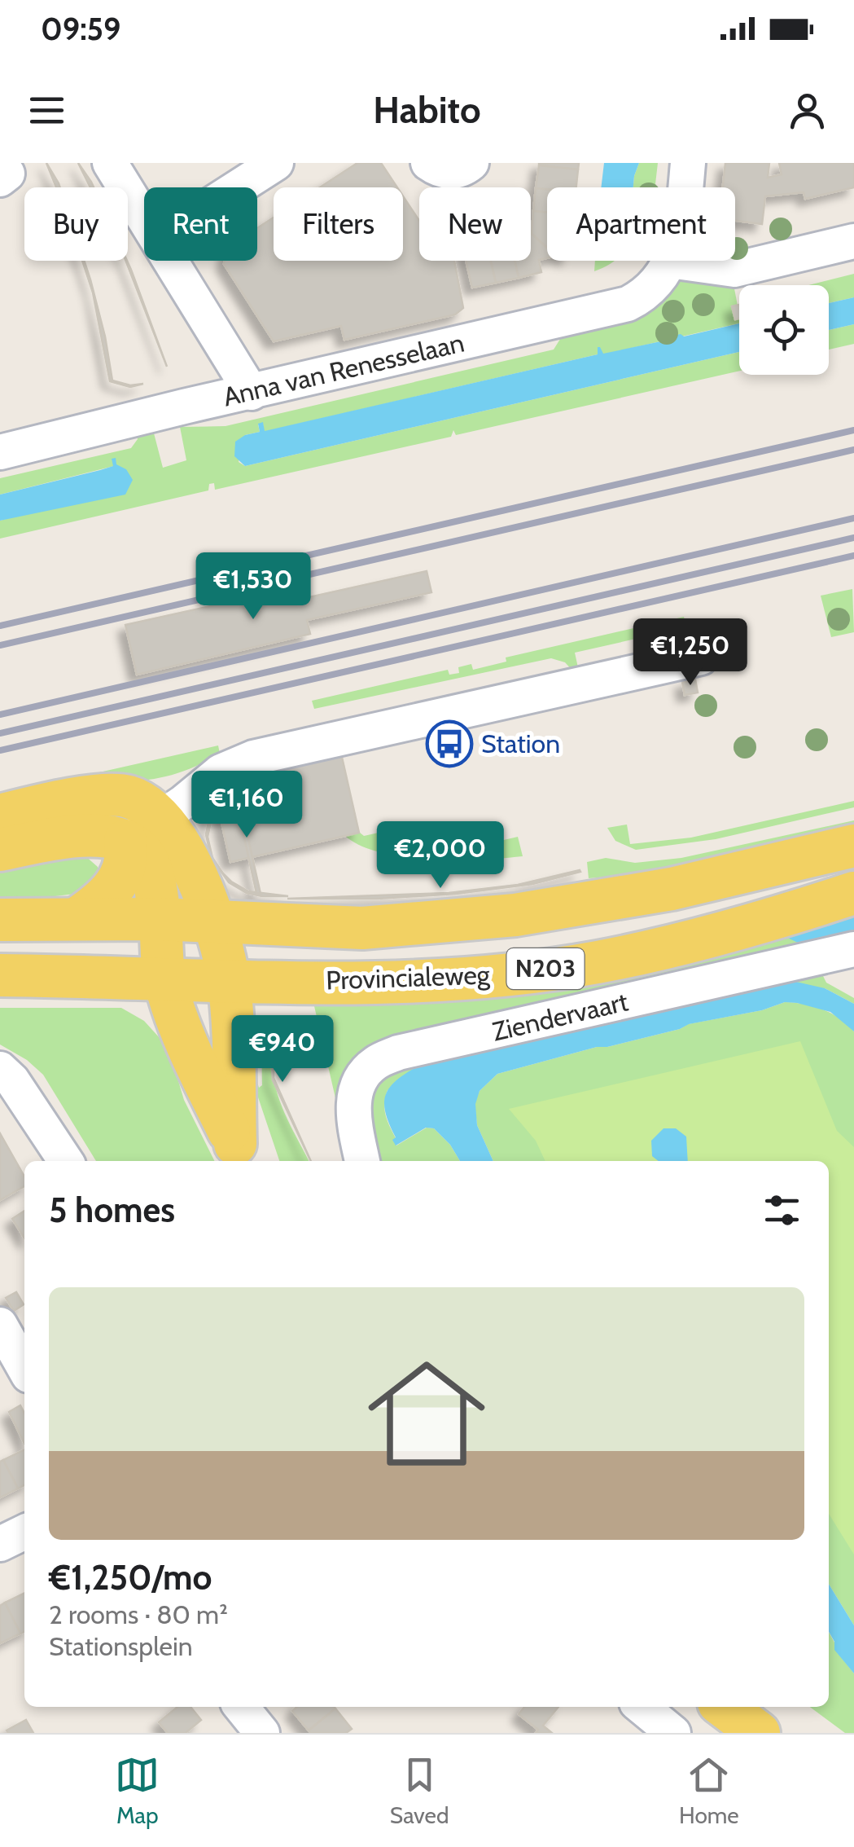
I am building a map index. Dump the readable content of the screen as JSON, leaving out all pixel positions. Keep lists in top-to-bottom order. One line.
{"streets":{"main road":["N203","Provincialeweg"],"street":["Anna van Renesselaan","Ziendervaart"]},"places":{"bus stop":["Station"]},"page":{"status":"09:59","header":"Habito","chip":["Buy","Rent","Filters","New","Apartment"],"price":["€1,530","€1,250","€1,160","€2,000","€940"],"heading":"5 homes","list":[{"name":"€1,250/mo","note":"2 rooms · 80 m² · Stationsplein"}],"tabs":["Map","Saved","Home"]}}
